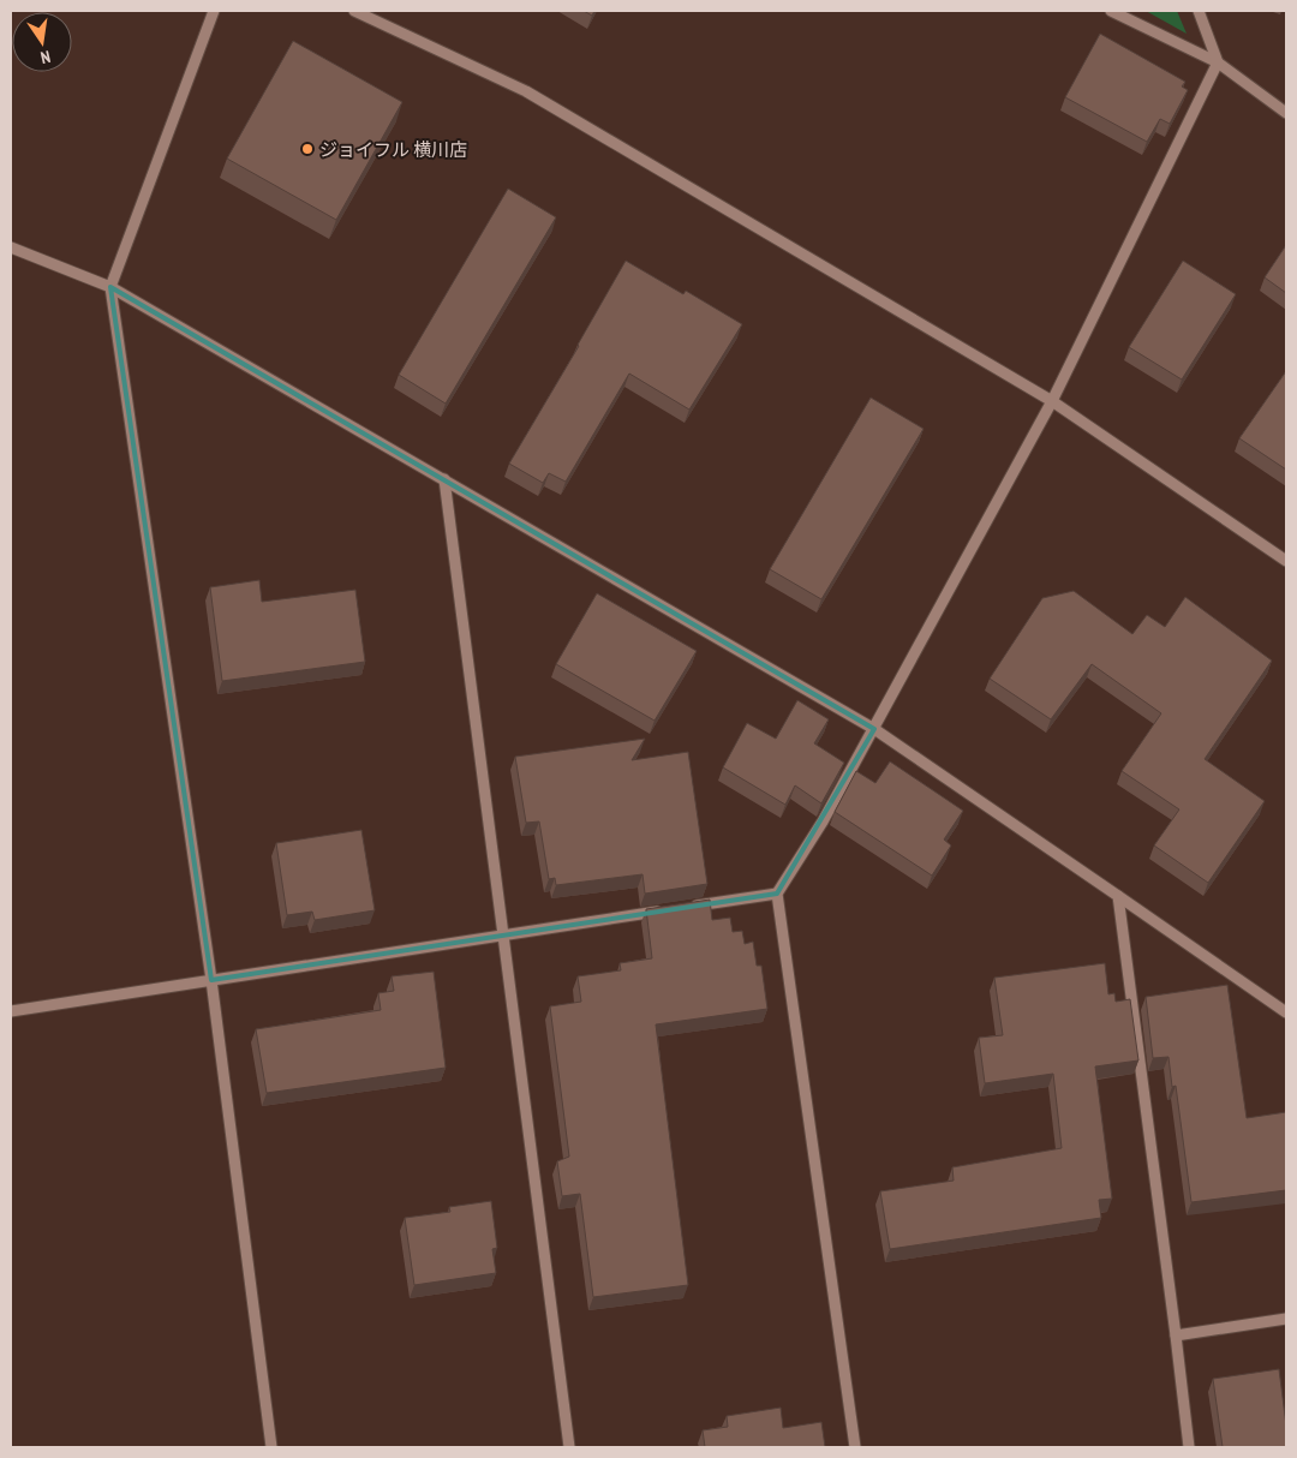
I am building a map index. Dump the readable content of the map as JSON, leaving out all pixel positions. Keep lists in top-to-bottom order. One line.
{"places":["ジョイフル 横川店"],"north":"bottom"}
